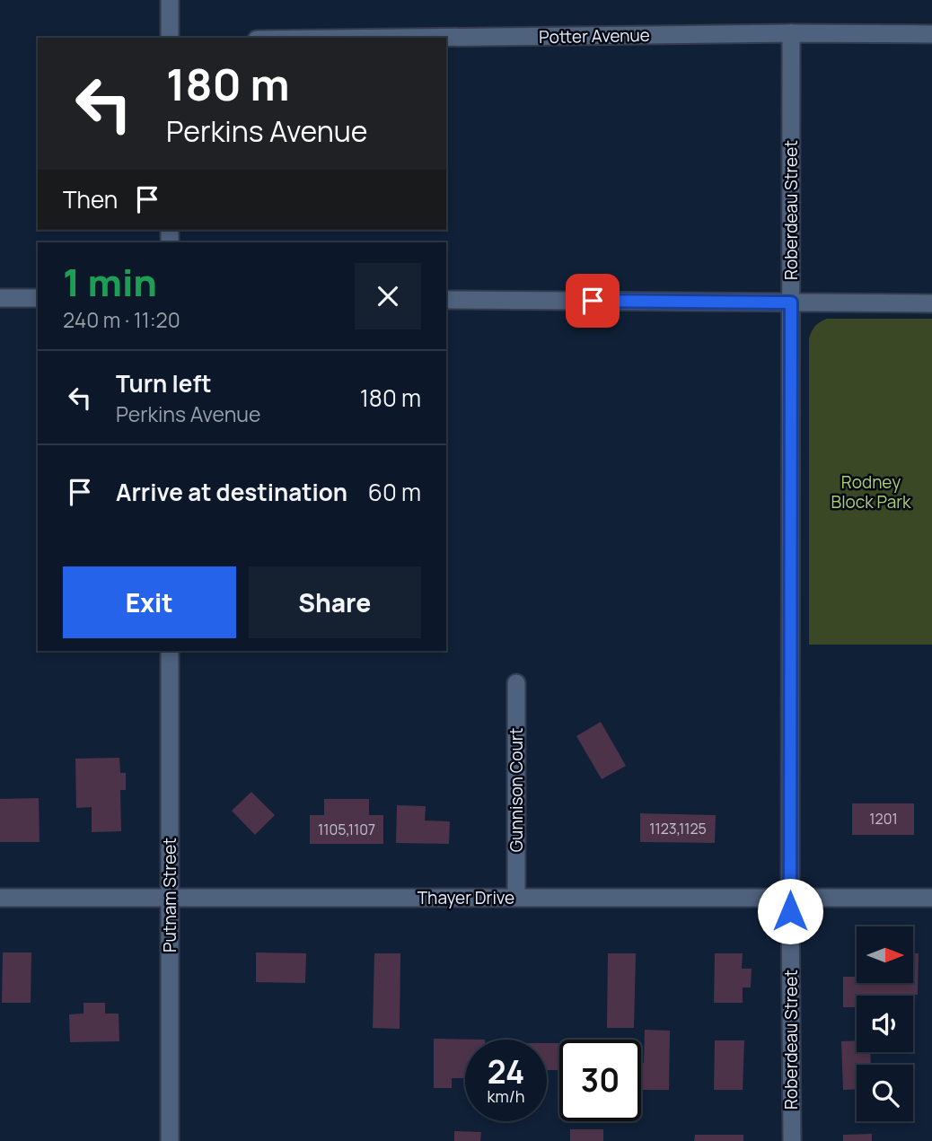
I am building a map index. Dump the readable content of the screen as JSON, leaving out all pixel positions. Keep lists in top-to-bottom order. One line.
{"streets":{"street":["Potter Avenue","Roberdeau Street","Gunnison Court","Putnam Street","Thayer Drive"]},"crossings":[["Potter Avenue","Roberdeau Street"],["Roberdeau Street","Thayer Drive"],["Gunnison Court","Thayer Drive"],["Putnam Street","Thayer Drive"]],"parks":["Rodney Block Park"],"house_numbers":["1201","1123,1125","1105,1107"],"north":"right","page":{"turn":["180 m","Perkins Avenue"],"then":"Then","heading":["1 min","240 m · 11:20"],"list":[{"name":"Turn left","note":"Perkins Avenue","value":"180 m"},{"name":"Arrive at destination","value":"60 m"}],"buttons":["Exit","Share"],"speed":"24 km/h","limit":"30"}}
